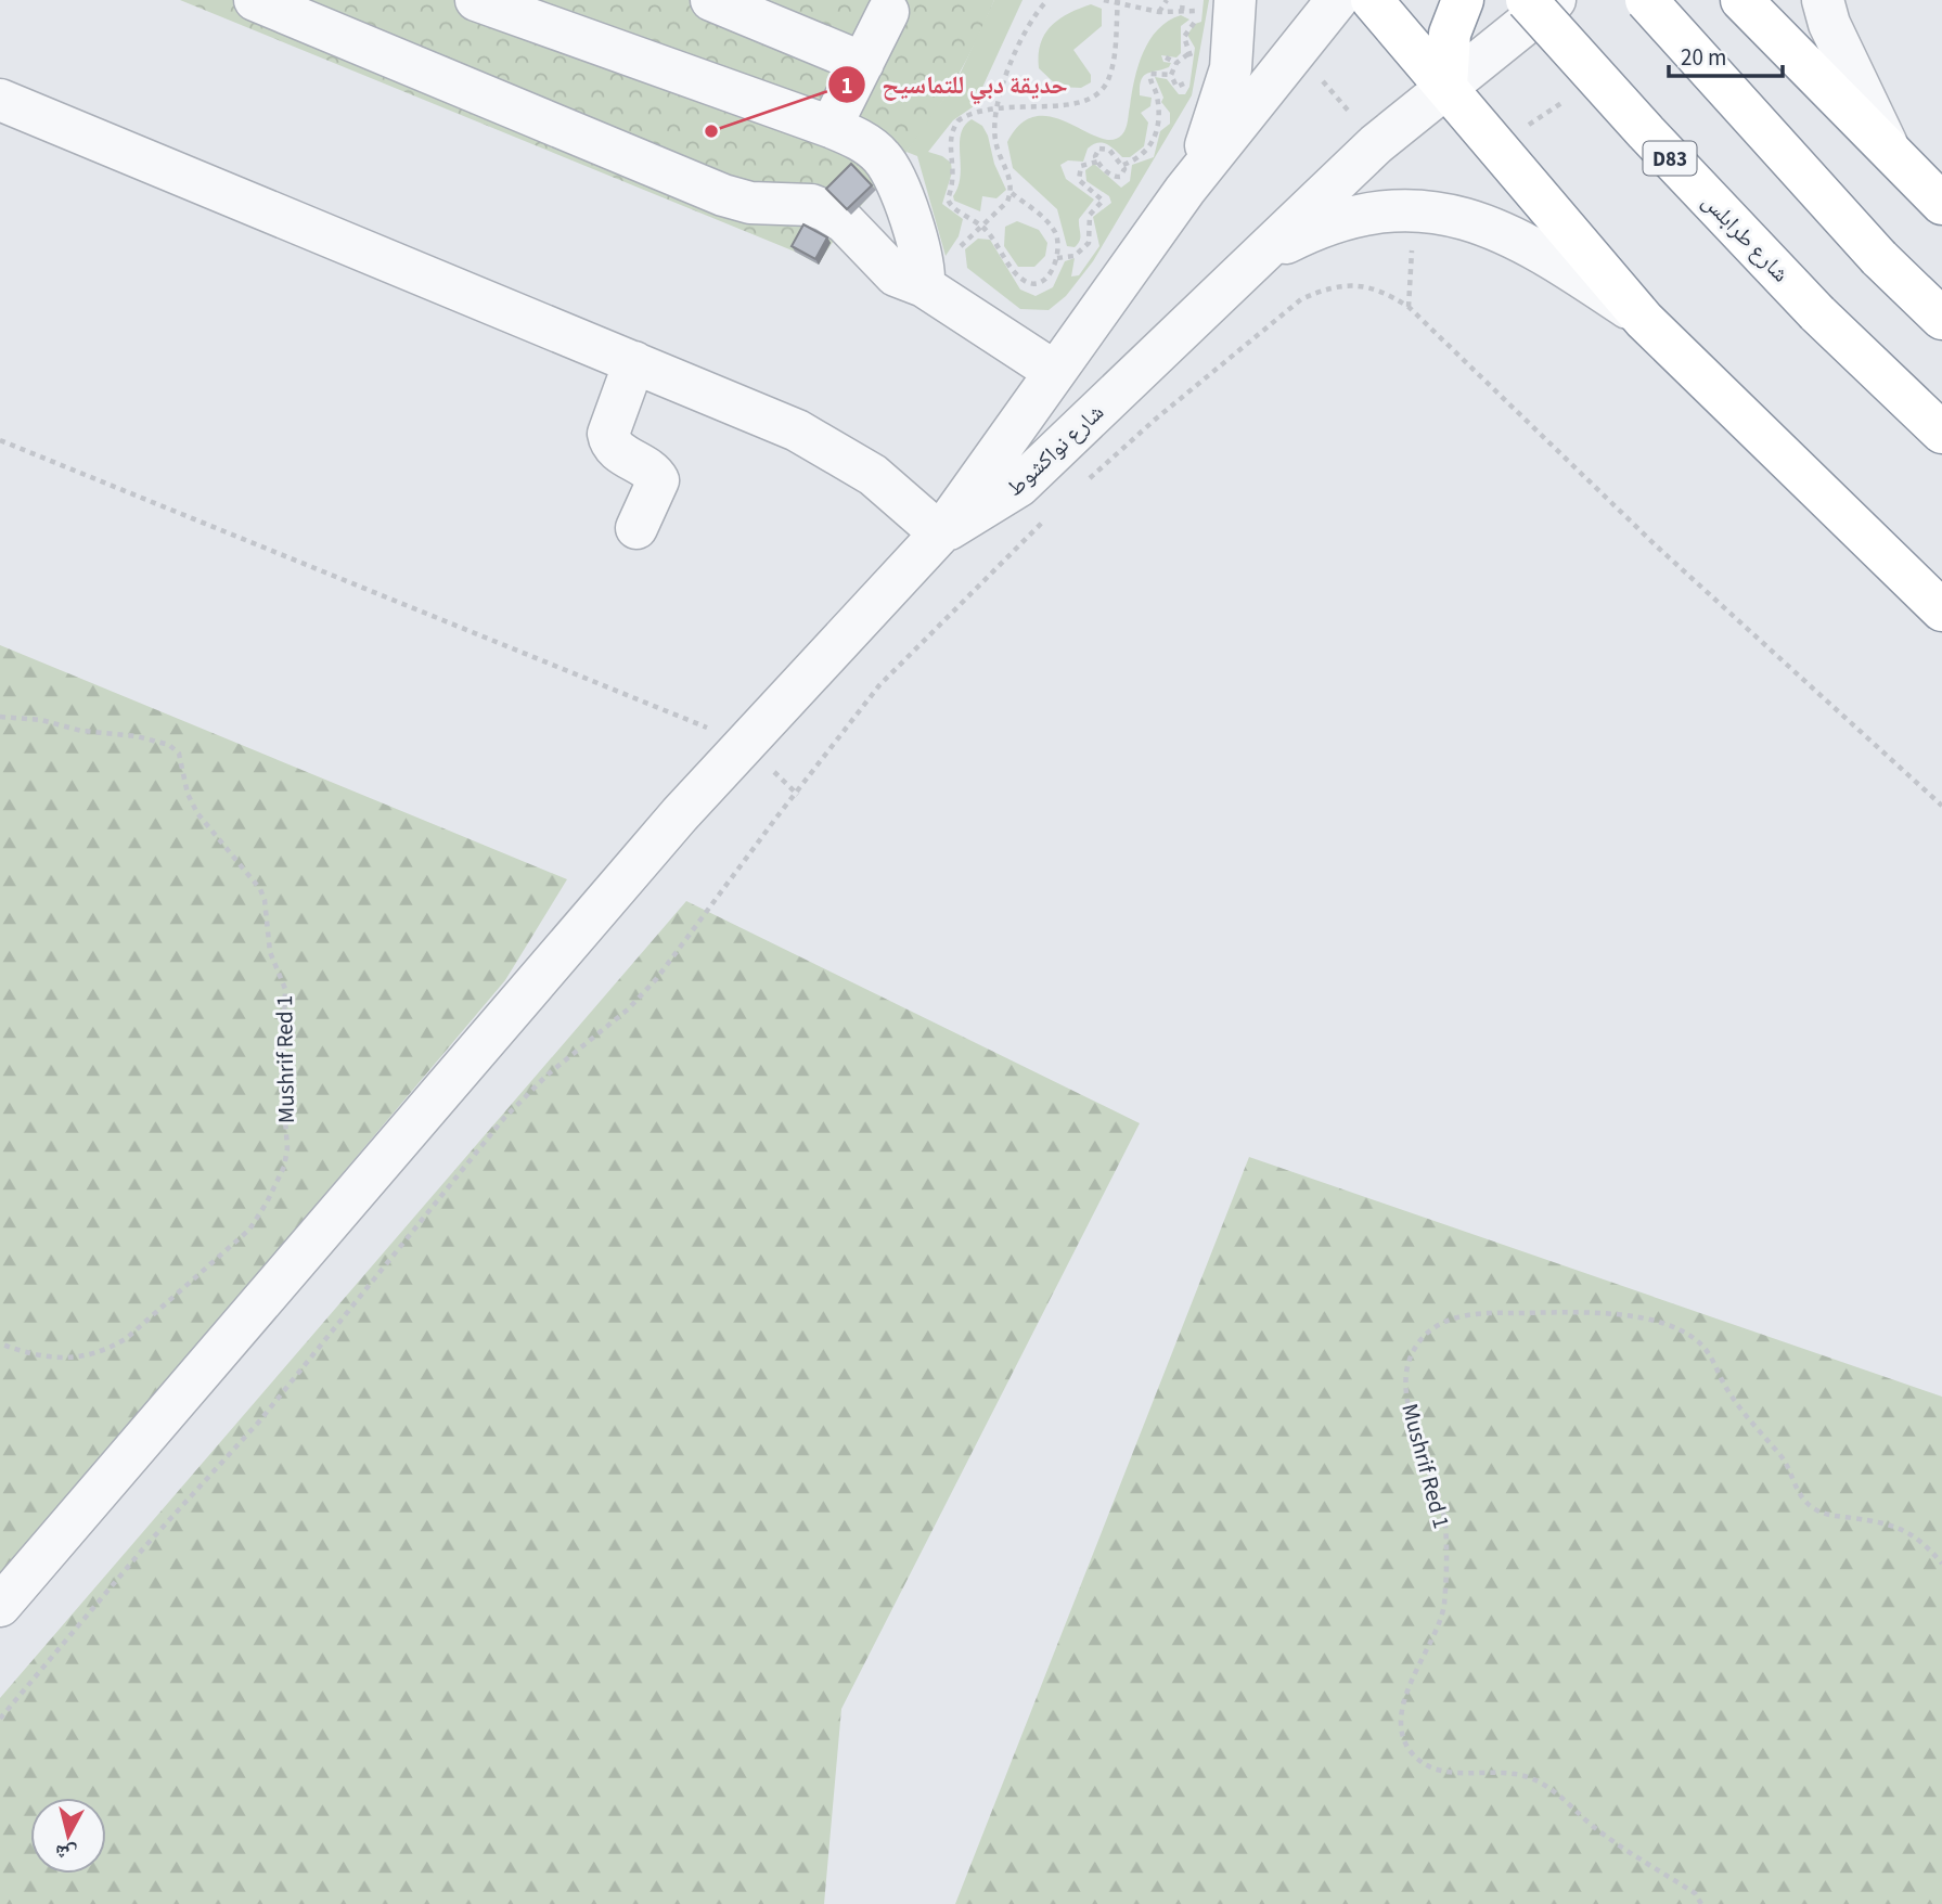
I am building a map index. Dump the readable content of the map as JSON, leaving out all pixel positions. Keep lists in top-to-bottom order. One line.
{"streets":{"highway":["D83","شارع طرابلس"],"street":["شارع نواكشوط"],"path":["Mushrif Red 1"]},"places":["حديقة دبي للتماسيح"],"scale_bar":"20 m","north":"bottom"}
